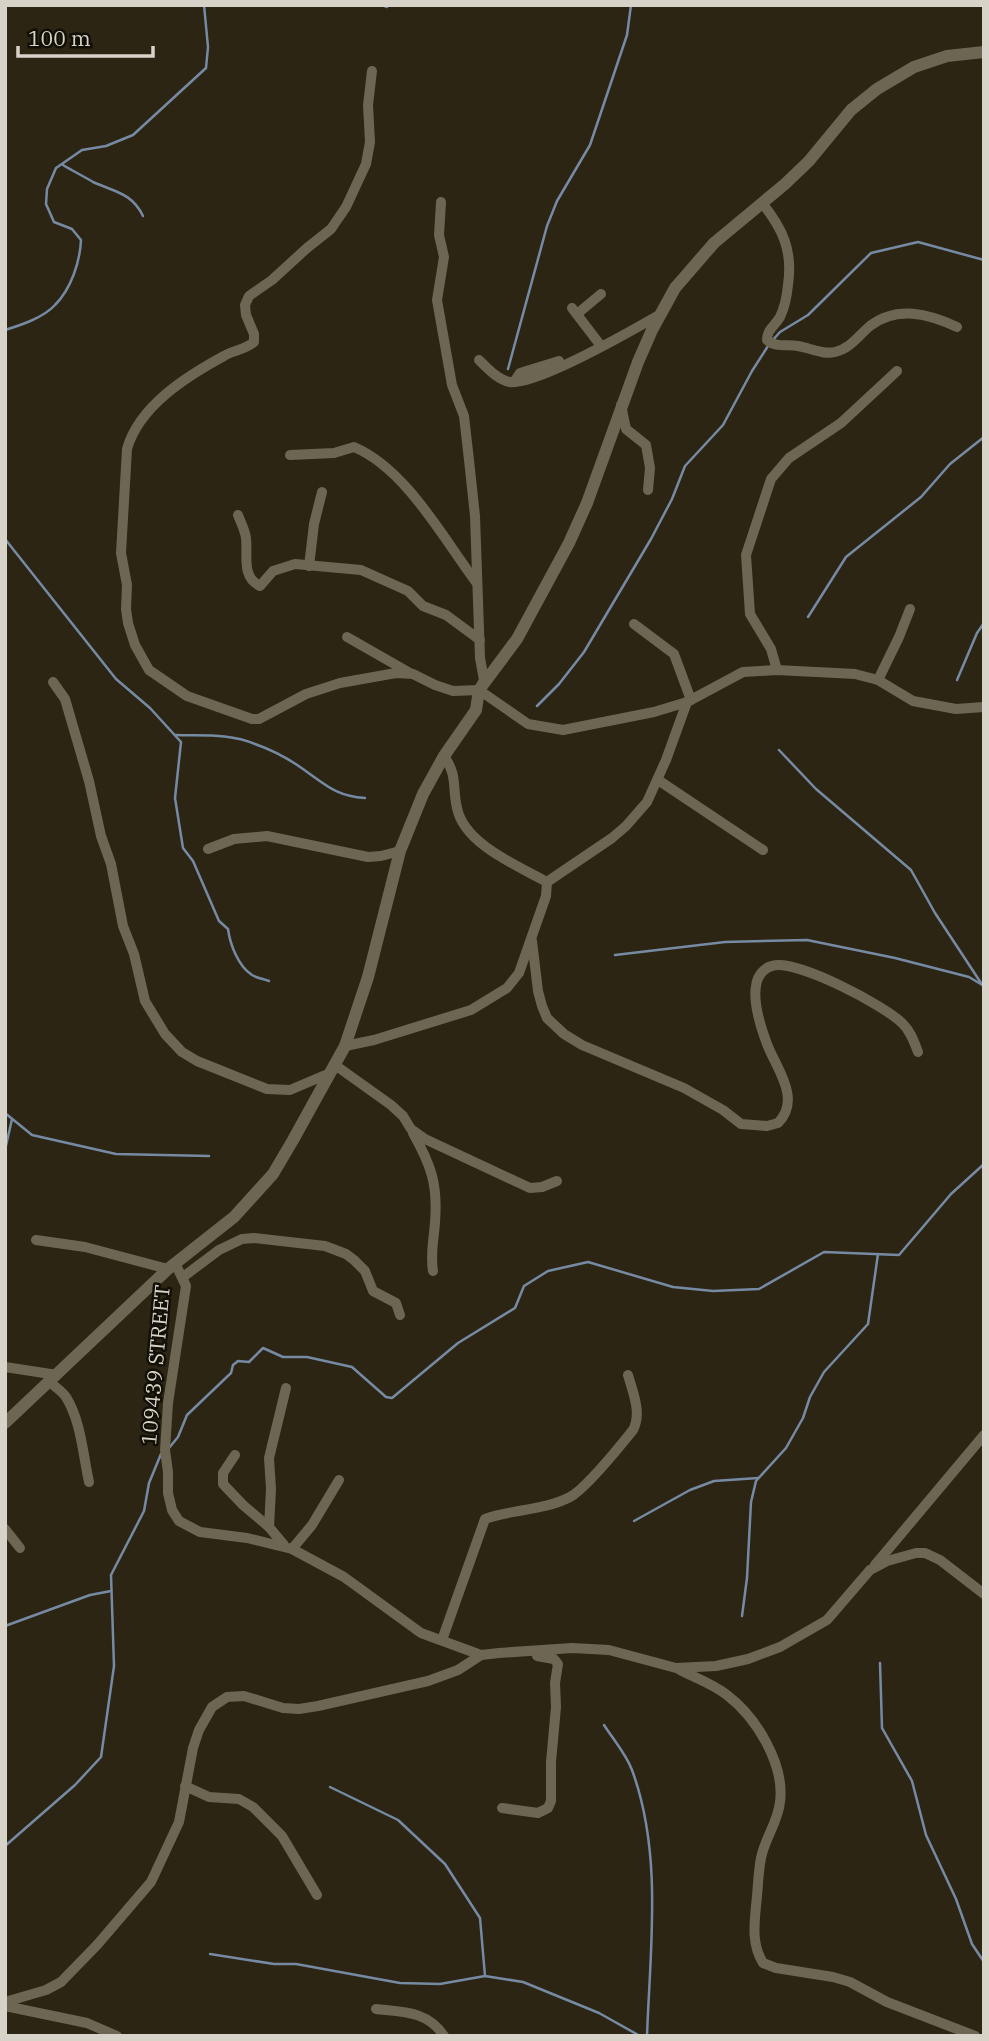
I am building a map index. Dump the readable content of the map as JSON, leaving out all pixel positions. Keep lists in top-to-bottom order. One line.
{"streets":{"street":["109439 STREET"]},"scale_bar":"100 m"}
